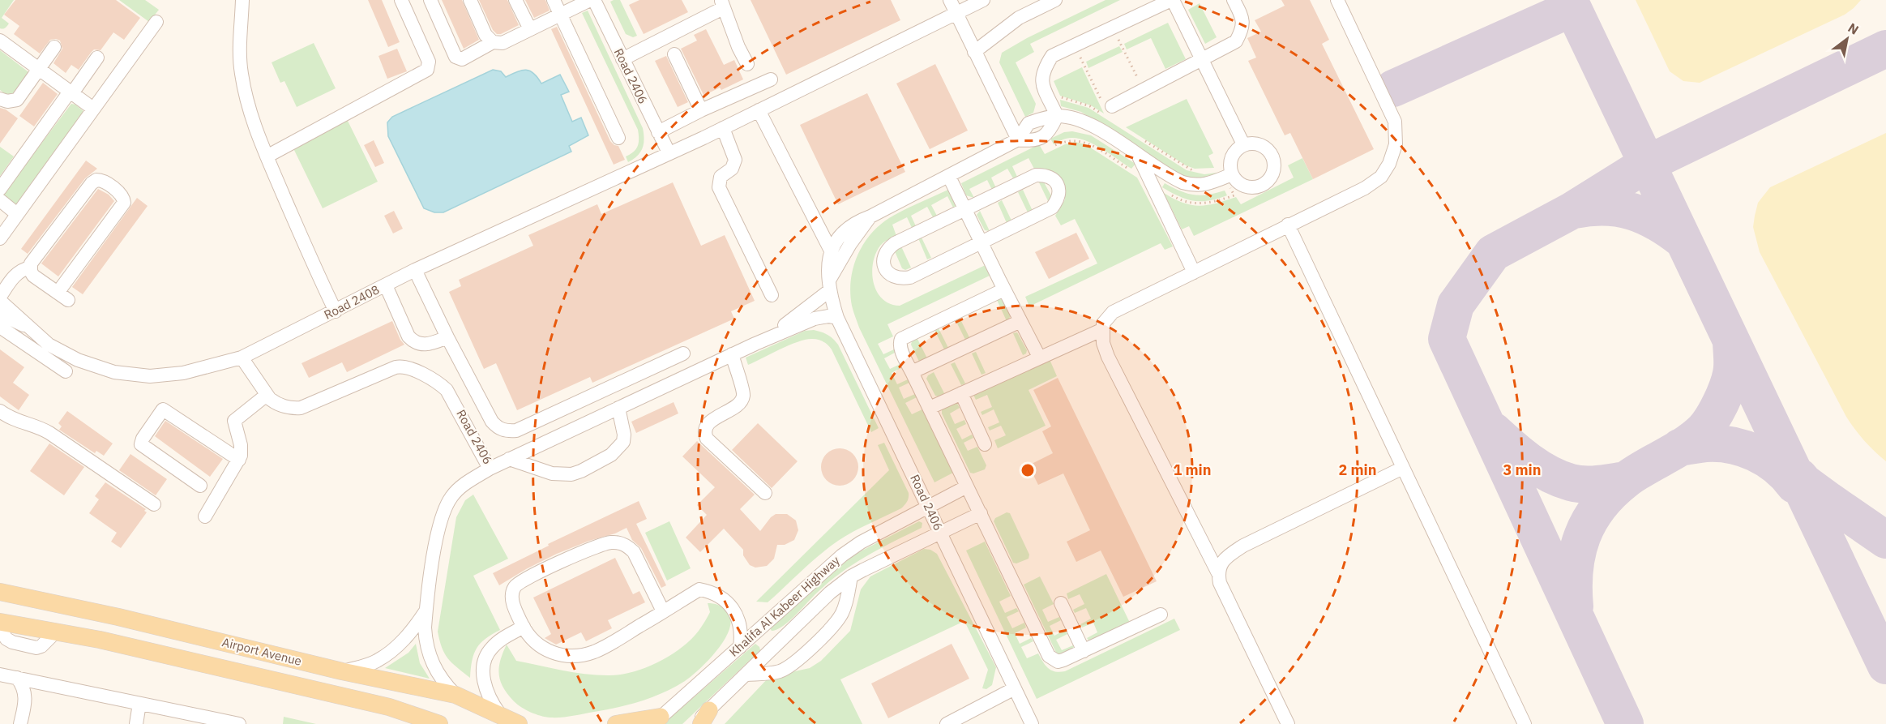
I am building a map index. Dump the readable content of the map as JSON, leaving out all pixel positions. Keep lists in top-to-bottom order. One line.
{"streets":{"main road":["Airport Avenue"],"street":["Road 2406","Road 2408","Khalifa Al Kabeer Highway"]},"crossings":[["Road 2406","Road 2408"],["Road 2406","Khalifa Al Kabeer Highway"]],"north":"top right","rings":["1 min","2 min","3 min"]}
